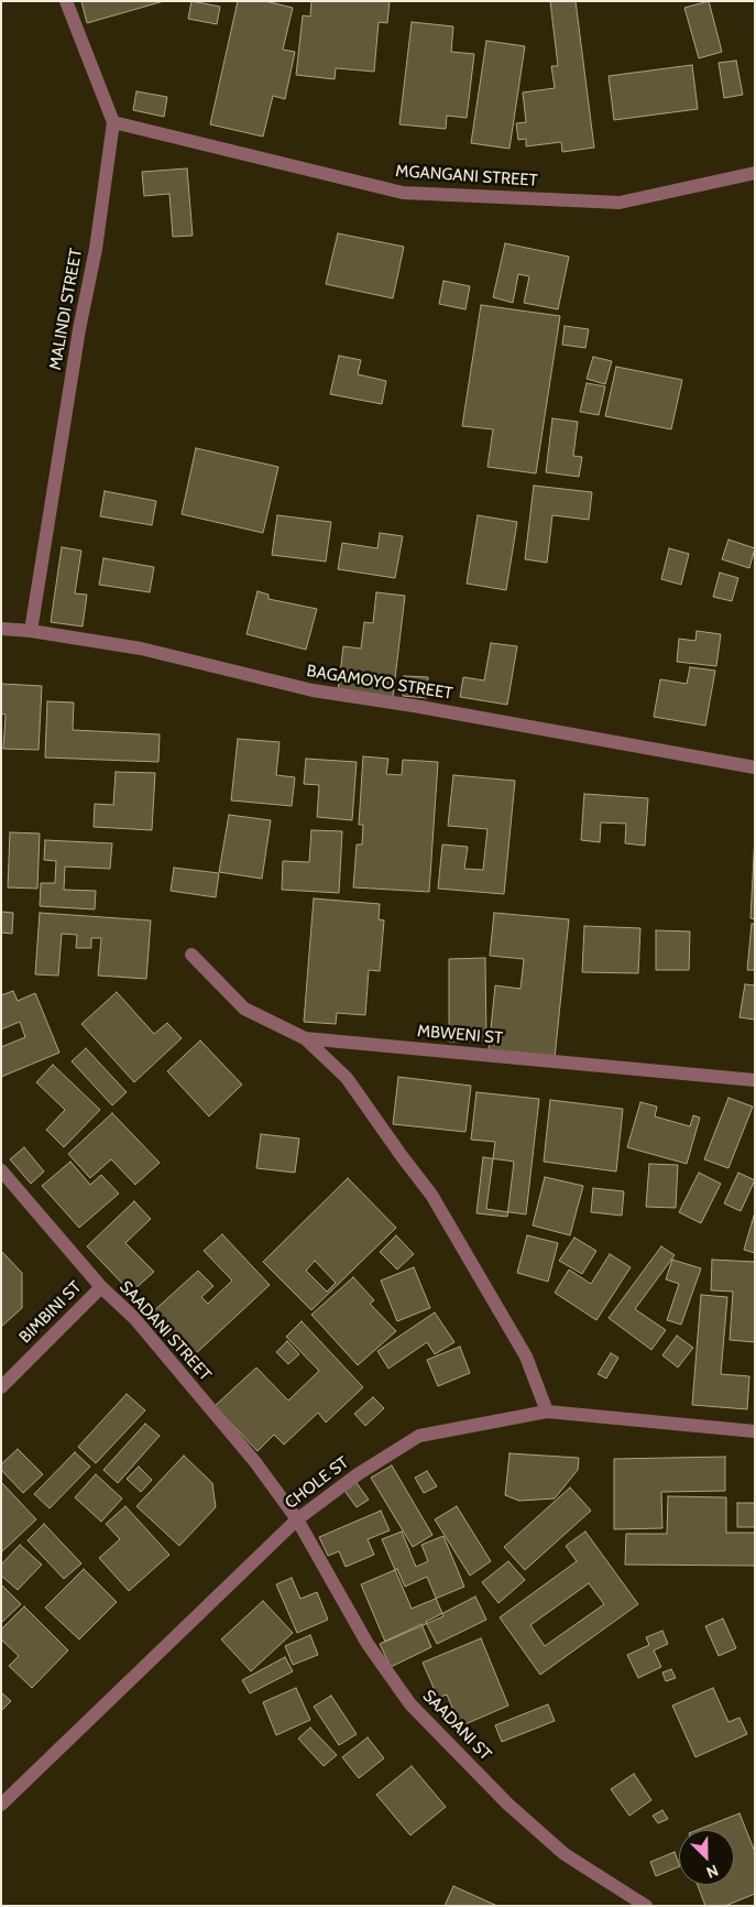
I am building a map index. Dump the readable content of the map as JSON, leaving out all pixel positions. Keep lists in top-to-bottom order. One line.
{"streets":{"street":["MGANGANI STREET","MALINDI STREET","BAGAMOYO STREET","MBWENI ST","BIMBINI ST","SAADANI STREET","CHOLE ST","SAADANI ST"]},"crossings":[["MGANGANI STREET","MALINDI STREET"],["MALINDI STREET","BAGAMOYO STREET"],["BIMBINI ST","SAADANI STREET"],["SAADANI STREET","CHOLE ST"],["SAADANI STREET","SAADANI ST"],["CHOLE ST","SAADANI ST"]],"north":"bottom right"}
